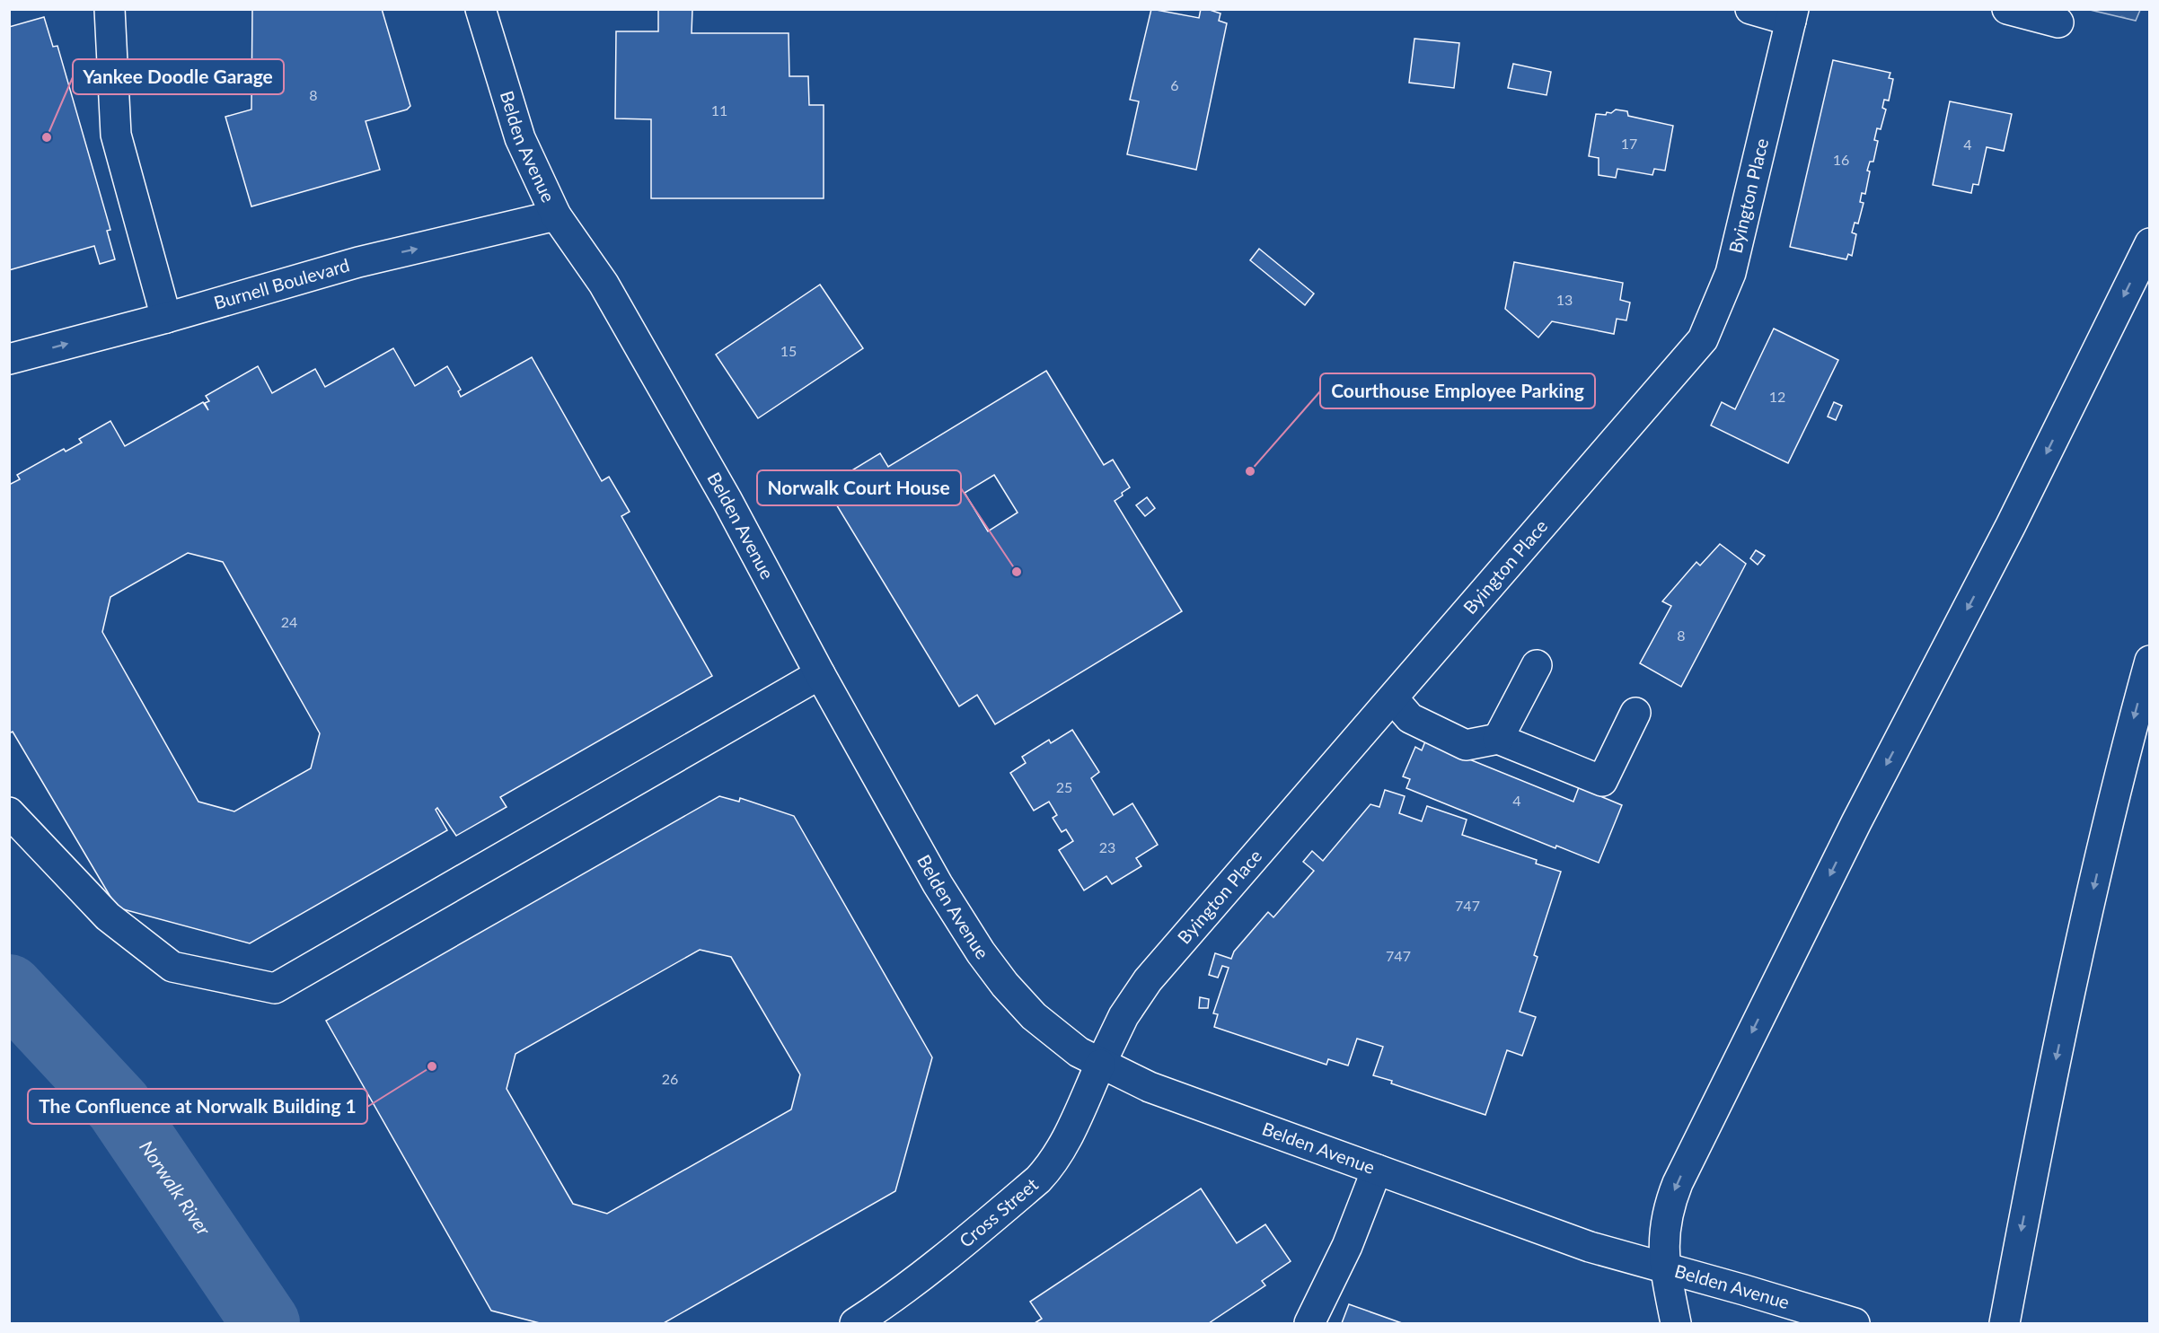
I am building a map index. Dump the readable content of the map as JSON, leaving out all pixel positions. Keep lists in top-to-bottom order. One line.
{"streets":{"main road":["Belden Avenue","Byington Place","Burnell Boulevard","Cross Street"]},"crossings":[["Belden Avenue","Byington Place"],["Belden Avenue","Burnell Boulevard"],["Belden Avenue","Cross Street"],["Byington Place","Cross Street"]],"one_way":["Burnell Boulevard"],"water":["Norwalk River"],"places":["Yankee Doodle Garage","Courthouse Employee Parking","Norwalk Court House","The Confluence at Norwalk Building 1"],"house_numbers":["6","8","11","17","4","16","13","15","12","24","8","25","4","23","747","747","26"]}
